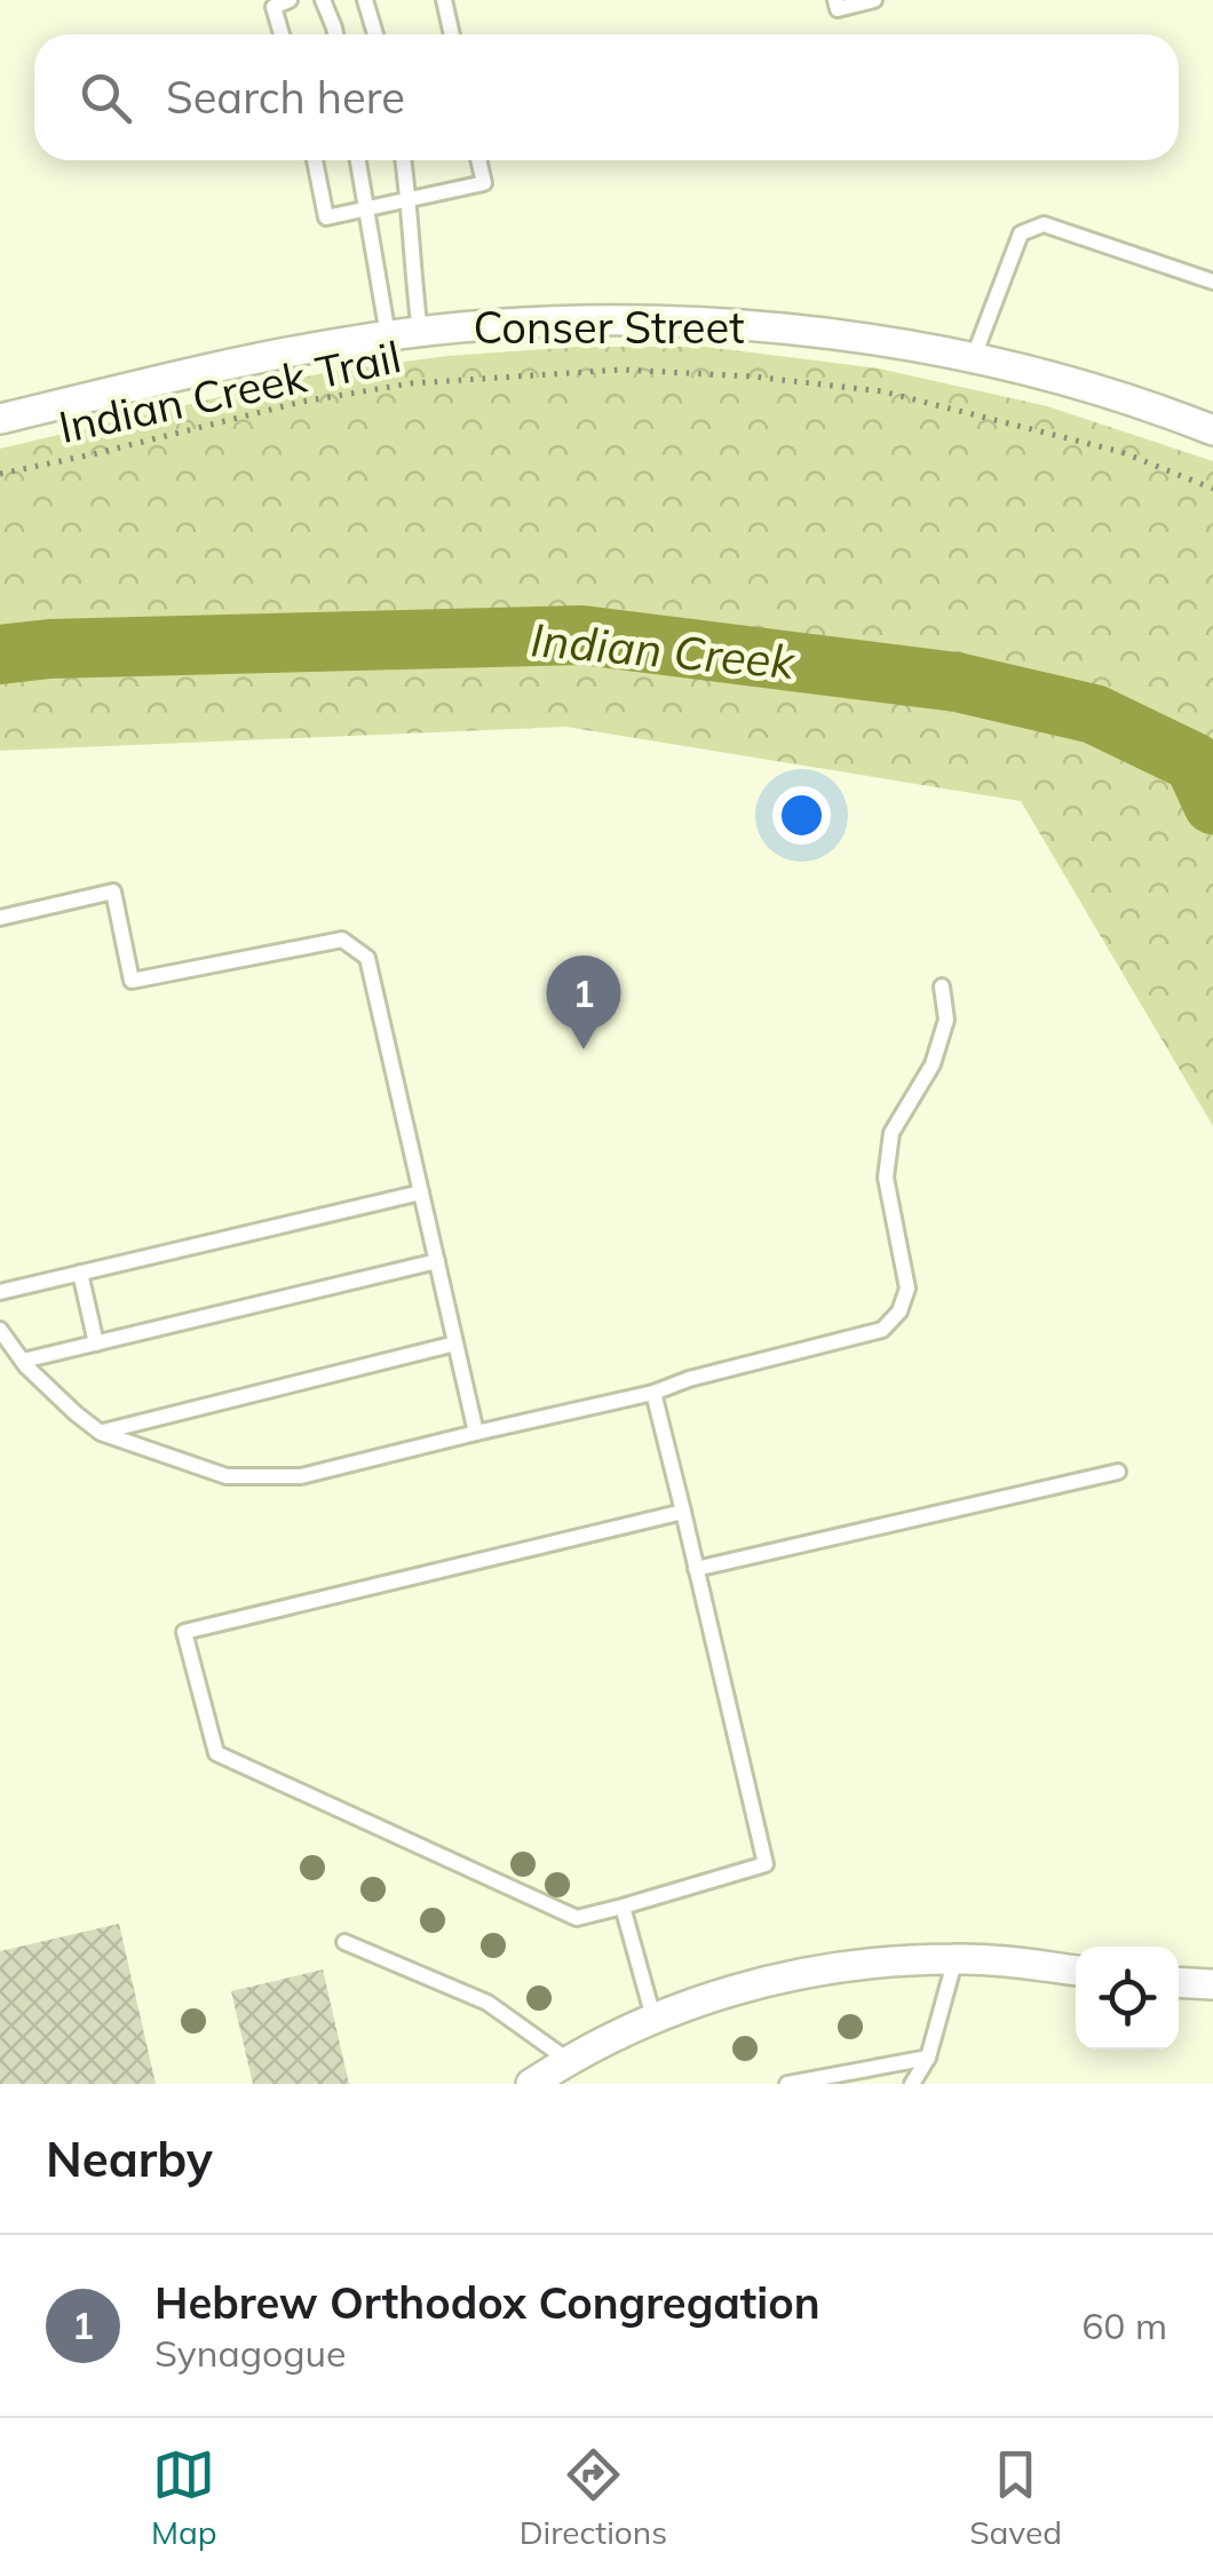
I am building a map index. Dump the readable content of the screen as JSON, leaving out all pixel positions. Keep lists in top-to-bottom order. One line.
{"streets":{"street":["Conser Street"],"path":["Indian Creek Trail"]},"water":["Indian Creek"],"page":{"search":"Search here","pins":"1","heading":"Nearby","list":[{"mark":"1","name":"Hebrew Orthodox Congregation","note":"Synagogue","value":"60 m"}],"nav":["Map","Directions","Saved"]}}
